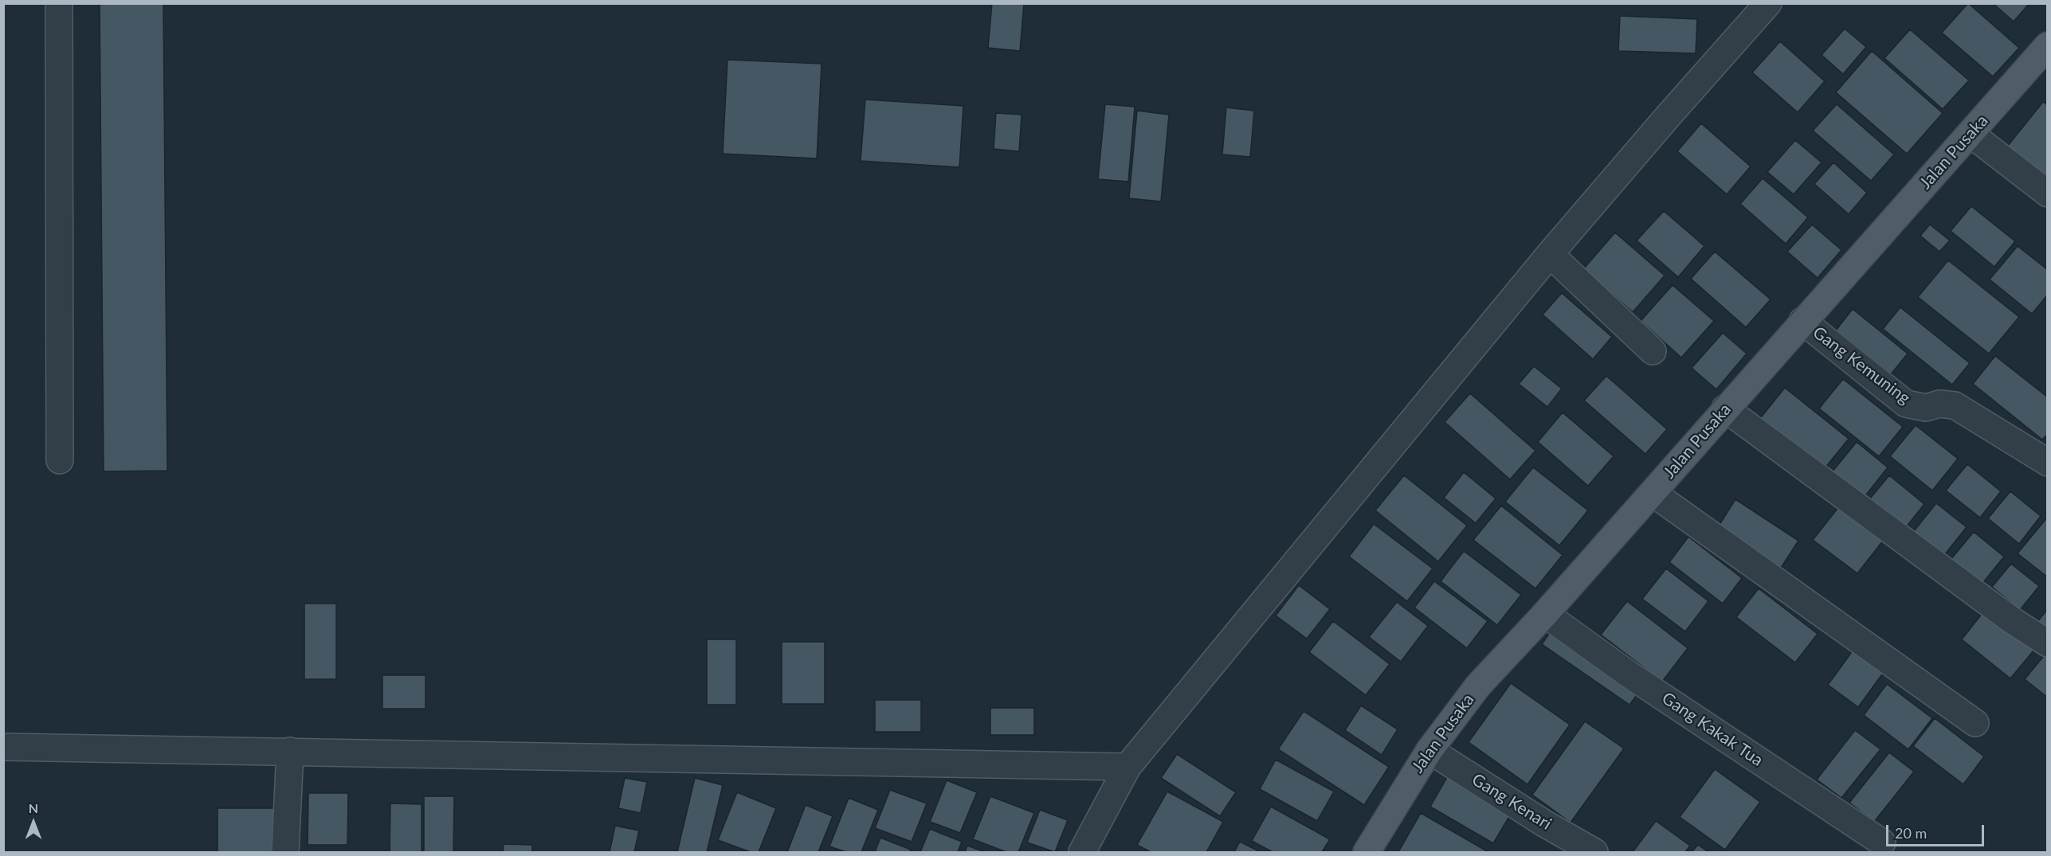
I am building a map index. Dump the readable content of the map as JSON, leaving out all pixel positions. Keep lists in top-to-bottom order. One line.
{"streets":{"main road":["Jalan Pusaka"],"street":["Gang Kemuning","Gang Kakak Tua","Gang Kenari"]},"crossings":[["Jalan Pusaka","Gang Kemuning"],["Jalan Pusaka","Gang Kakak Tua"],["Jalan Pusaka","Gang Kenari"]],"scale_bar":"20 m","north":"top"}
